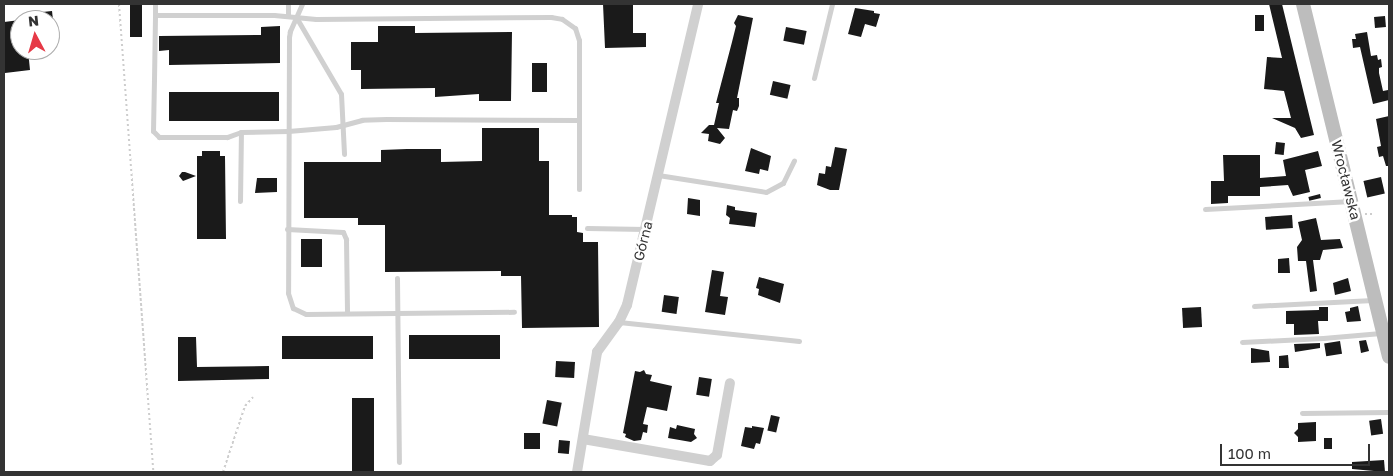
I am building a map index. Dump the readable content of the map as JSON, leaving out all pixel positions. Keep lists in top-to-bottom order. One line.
{"streets":{"street":["Wrocławska","Górna"]},"scale_bar":"100 m","north":"top"}
